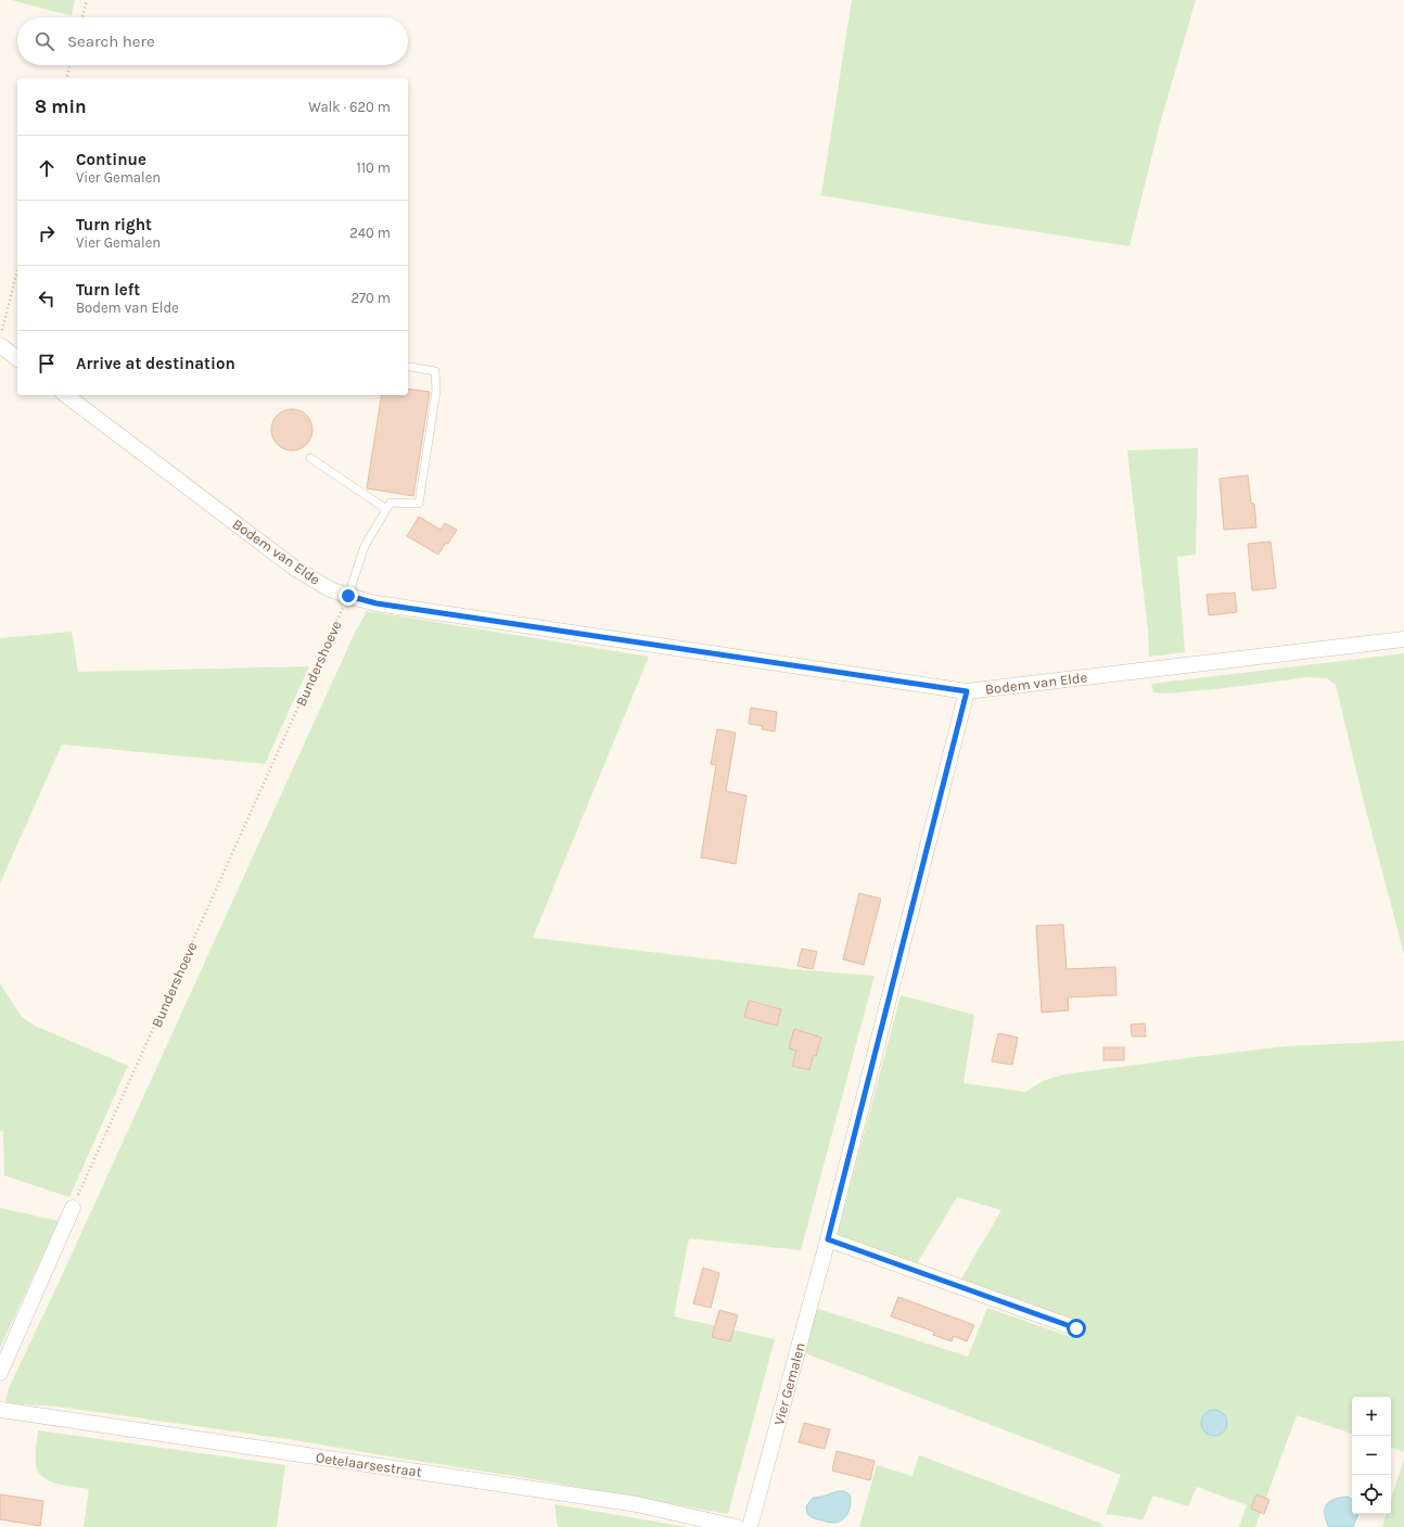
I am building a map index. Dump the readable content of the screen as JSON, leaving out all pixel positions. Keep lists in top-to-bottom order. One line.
{"streets":{"street":["Bodem van Elde","Vier Gemalen","Oetelaarsestraat"],"path":["Bundershoeve"]},"crossings":[["Bodem van Elde","Bundershoeve"],["Bodem van Elde","Vier Gemalen"]],"page":{"search":"Search here","heading":["8 min","Walk · 620 m"],"list":[["Continue","Vier Gemalen","110 m"],["Turn right","Vier Gemalen","240 m"],["Turn left","Bodem van Elde","270 m"],"Arrive at destination"],"map_buttons":["+","−"]}}
